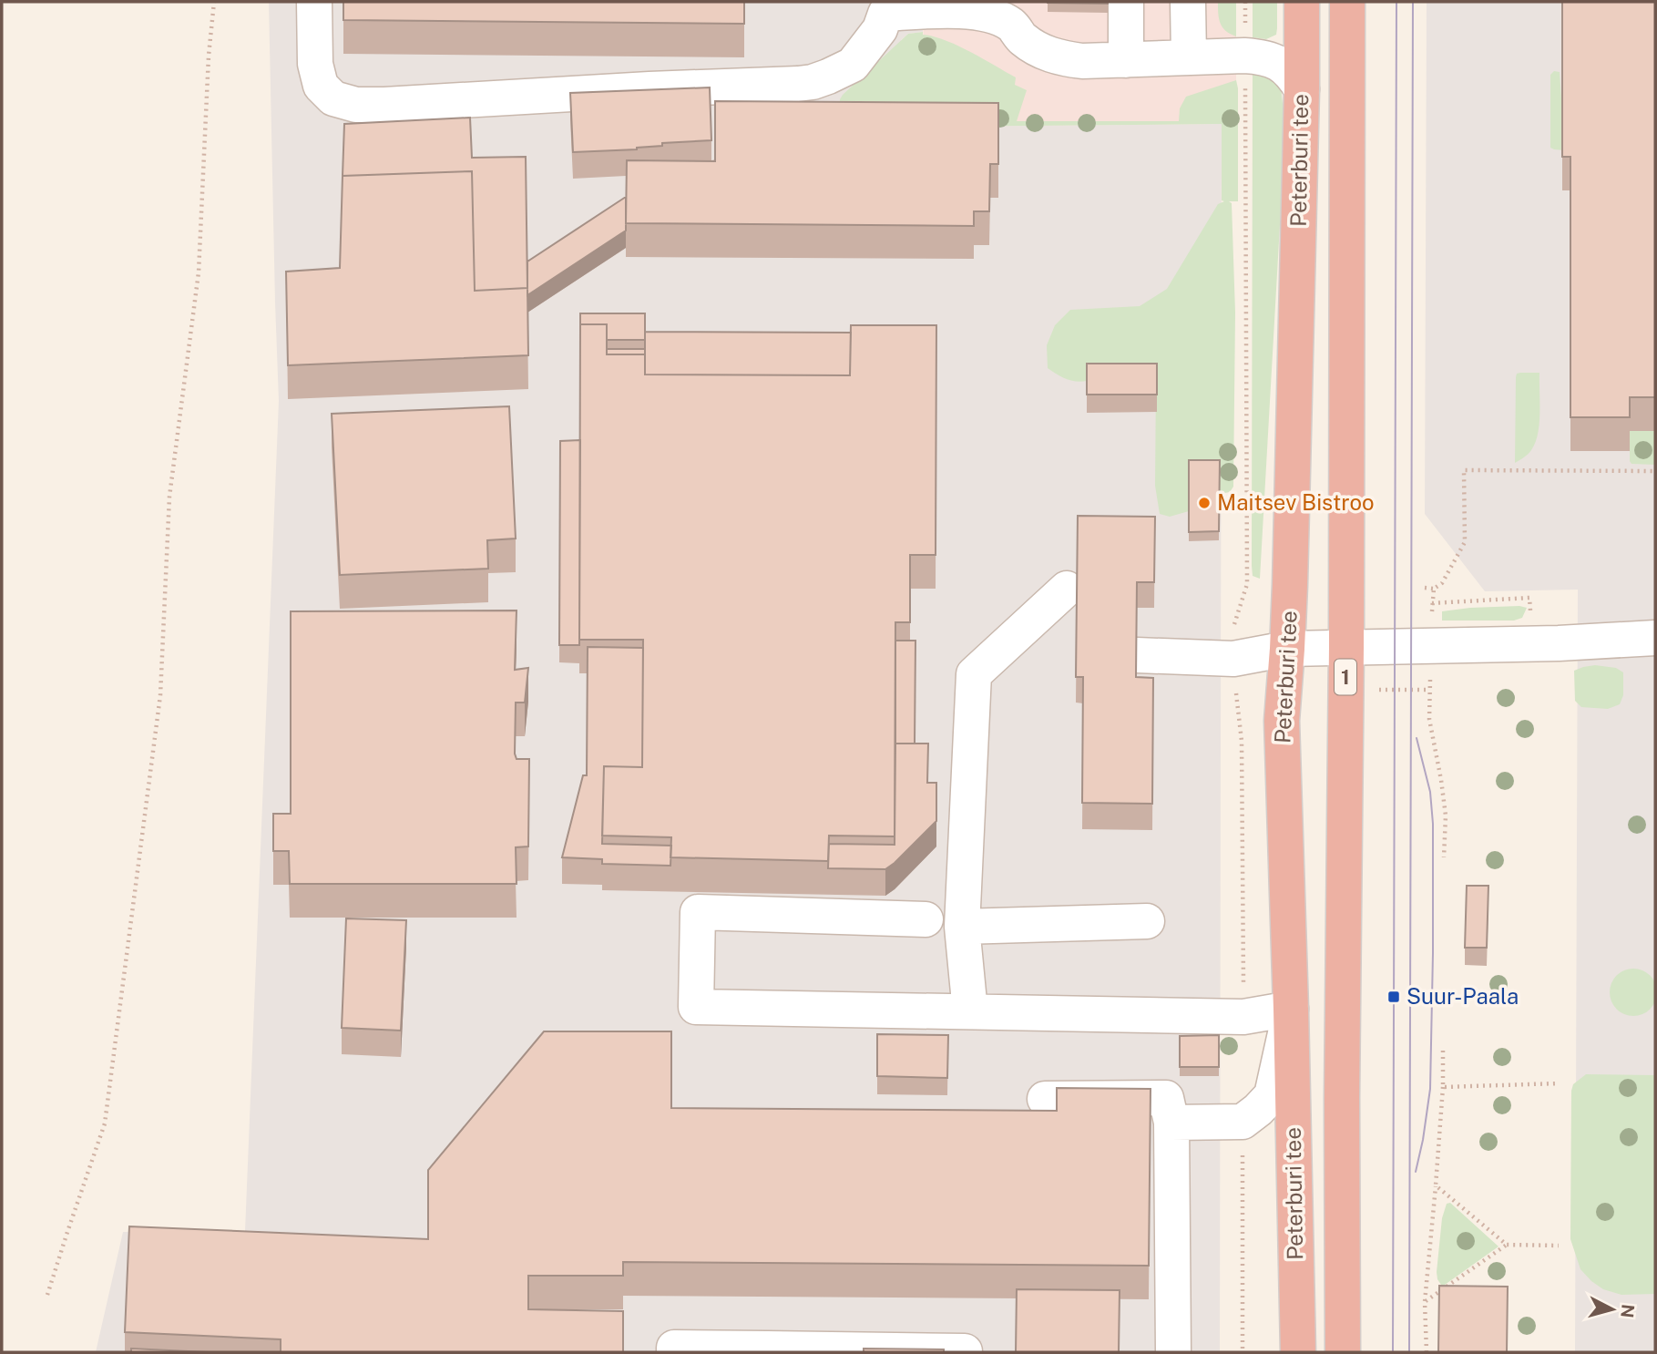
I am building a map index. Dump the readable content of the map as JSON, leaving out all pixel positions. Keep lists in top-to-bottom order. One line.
{"streets":{"highway":["Peterburi tee","1"]},"places":{"other":["Maitsev Bistroo"],"transit":["Suur-Paala"]},"north":"right"}
